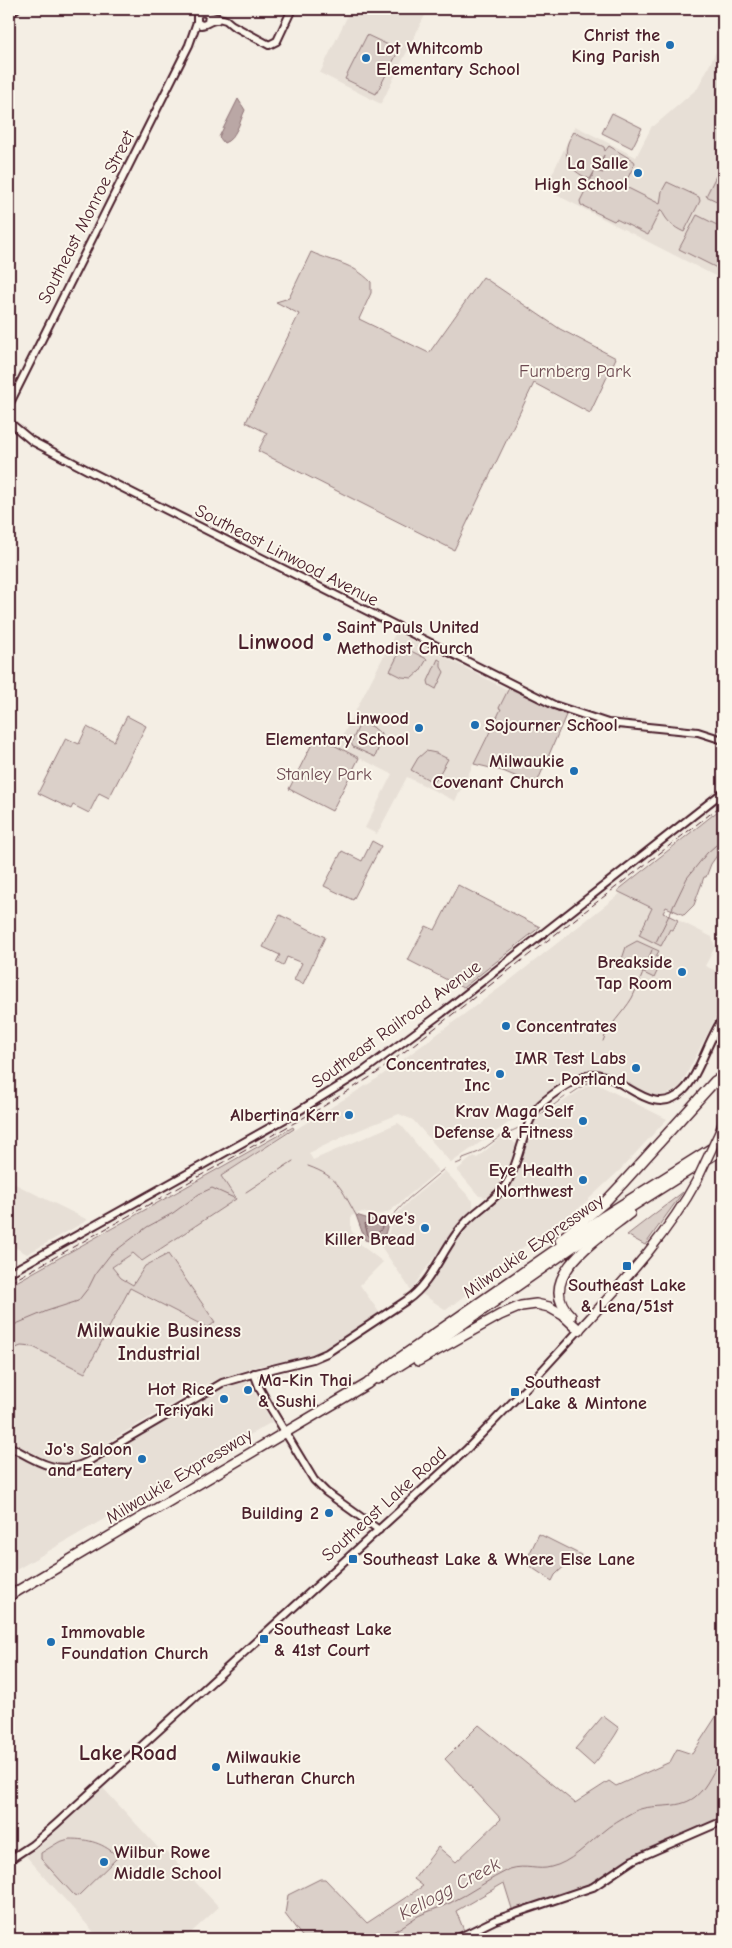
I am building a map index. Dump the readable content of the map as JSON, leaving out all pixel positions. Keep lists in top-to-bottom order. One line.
{"streets":{"highway":["Milwaukie Expressway"],"main road":["Southeast Lake Road"],"street":["Southeast Monroe Street","Southeast Linwood Avenue","Southeast Railroad Avenue"]},"districts":["Linwood","Milwaukie Business Industrial","Lake Road"],"water":["Kellogg Creek"],"parks":["Furnberg Park","Stanley Park"],"places":{"other":["Christ the King Parish","Lot Whitcomb Elementary School","La Salle High School","Saint Pauls United Methodist Church","Sojourner School","Linwood Elementary School","Milwaukie Covenant Church","Breakside Tap Room","Concentrates","IMR Test Labs - Portland","Concentrates, Inc","Albertina Kerr","Krav Maga Self Defense & Fitness","Eye Health Northwest","Dave's Killer Bread","Ma-Kin Thai & Sushi","Hot Rice Teriyaki","Jo's Saloon and Eatery","Building 2","Immovable Foundation Church","Milwaukie Lutheran Church","Wilbur Rowe Middle School"],"transit":["Southeast Lake & Lena/51st","Southeast Lake & Mintone","Southeast Lake & Where Else Lane","Southeast Lake & 41st Court"]}}
